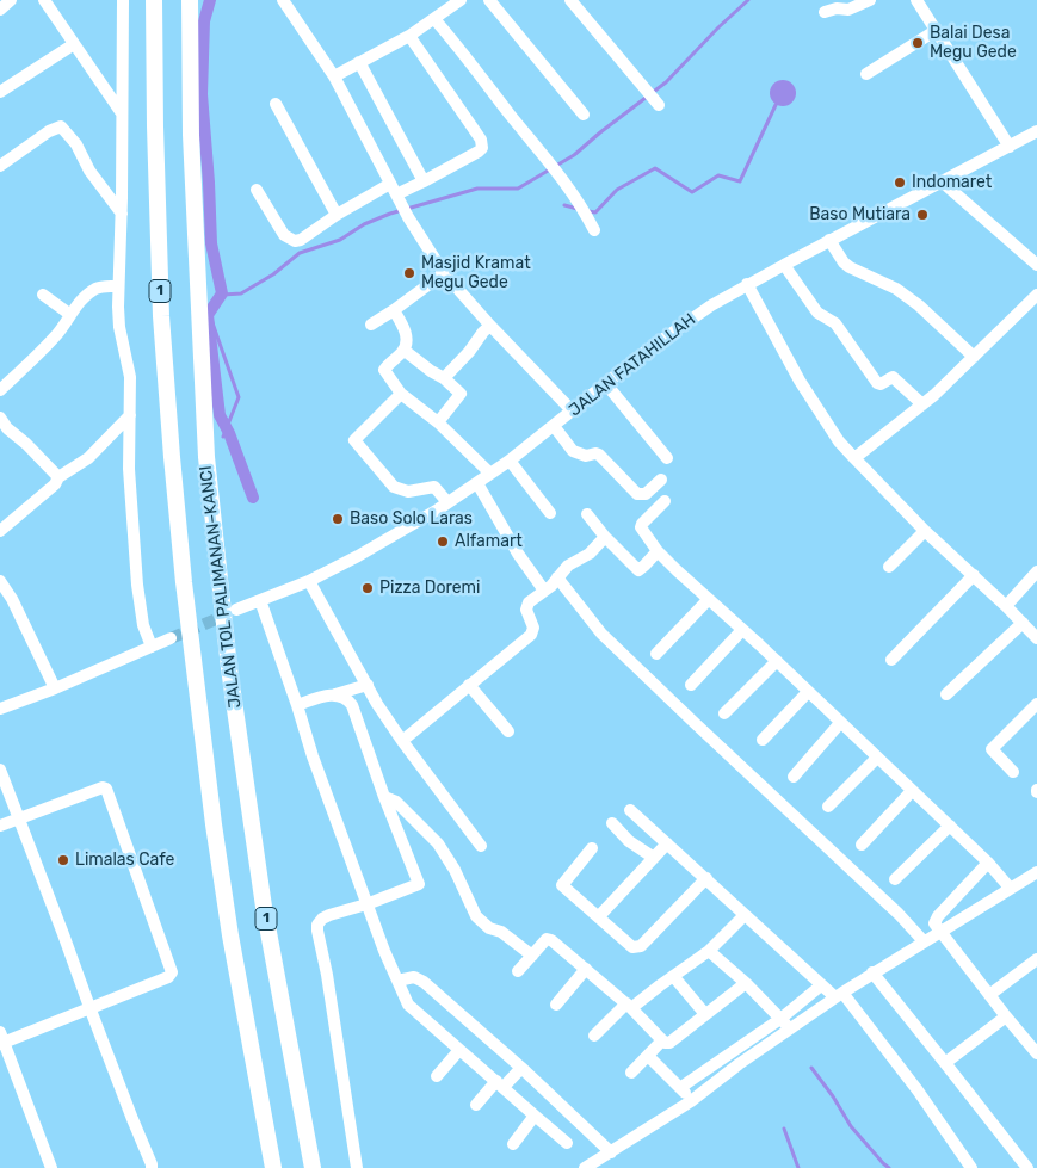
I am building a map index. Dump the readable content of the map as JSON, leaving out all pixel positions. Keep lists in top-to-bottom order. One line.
{"streets":{"highway":["1","JALAN TOL PALIMANAN–KANCI"],"street":["JALAN FATAHILLAH"]},"places":["Balai Desa Megu Gede","Indomaret","Baso Mutiara","Masjid Kramat Megu Gede","Baso Solo Laras","Alfamart","Pizza Doremi","Limalas Cafe"]}
